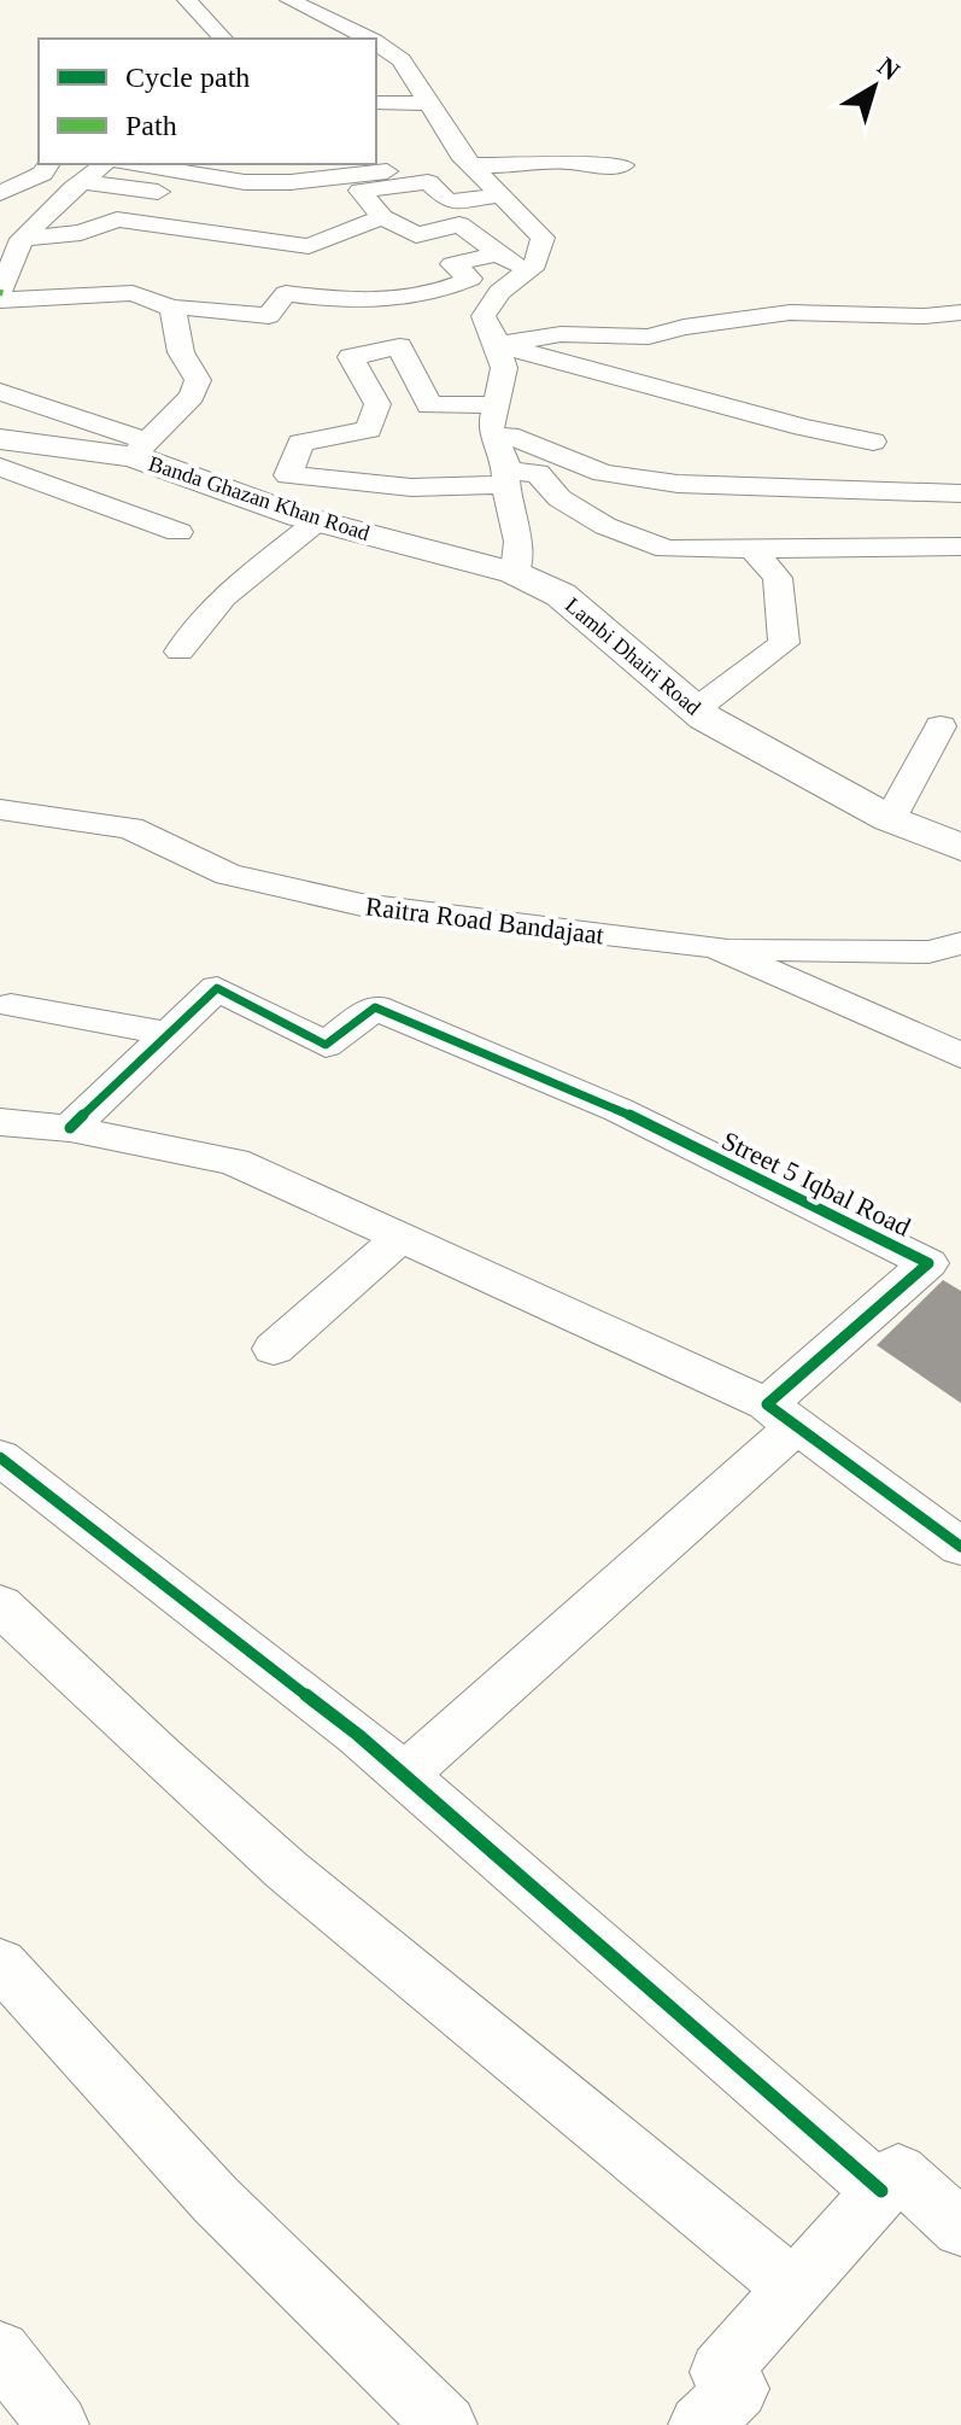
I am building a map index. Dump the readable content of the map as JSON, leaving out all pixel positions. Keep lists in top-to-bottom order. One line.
{"streets":{"street":["Banda Ghazan Khan Road","Lambi Dhairi Road","Raitra Road Bandajaat","Street 5 Iqbal Road"]},"crossings":[["Banda Ghazan Khan Road","Lambi Dhairi Road"]],"legend":["Cycle path","Path"],"north":"top right"}
